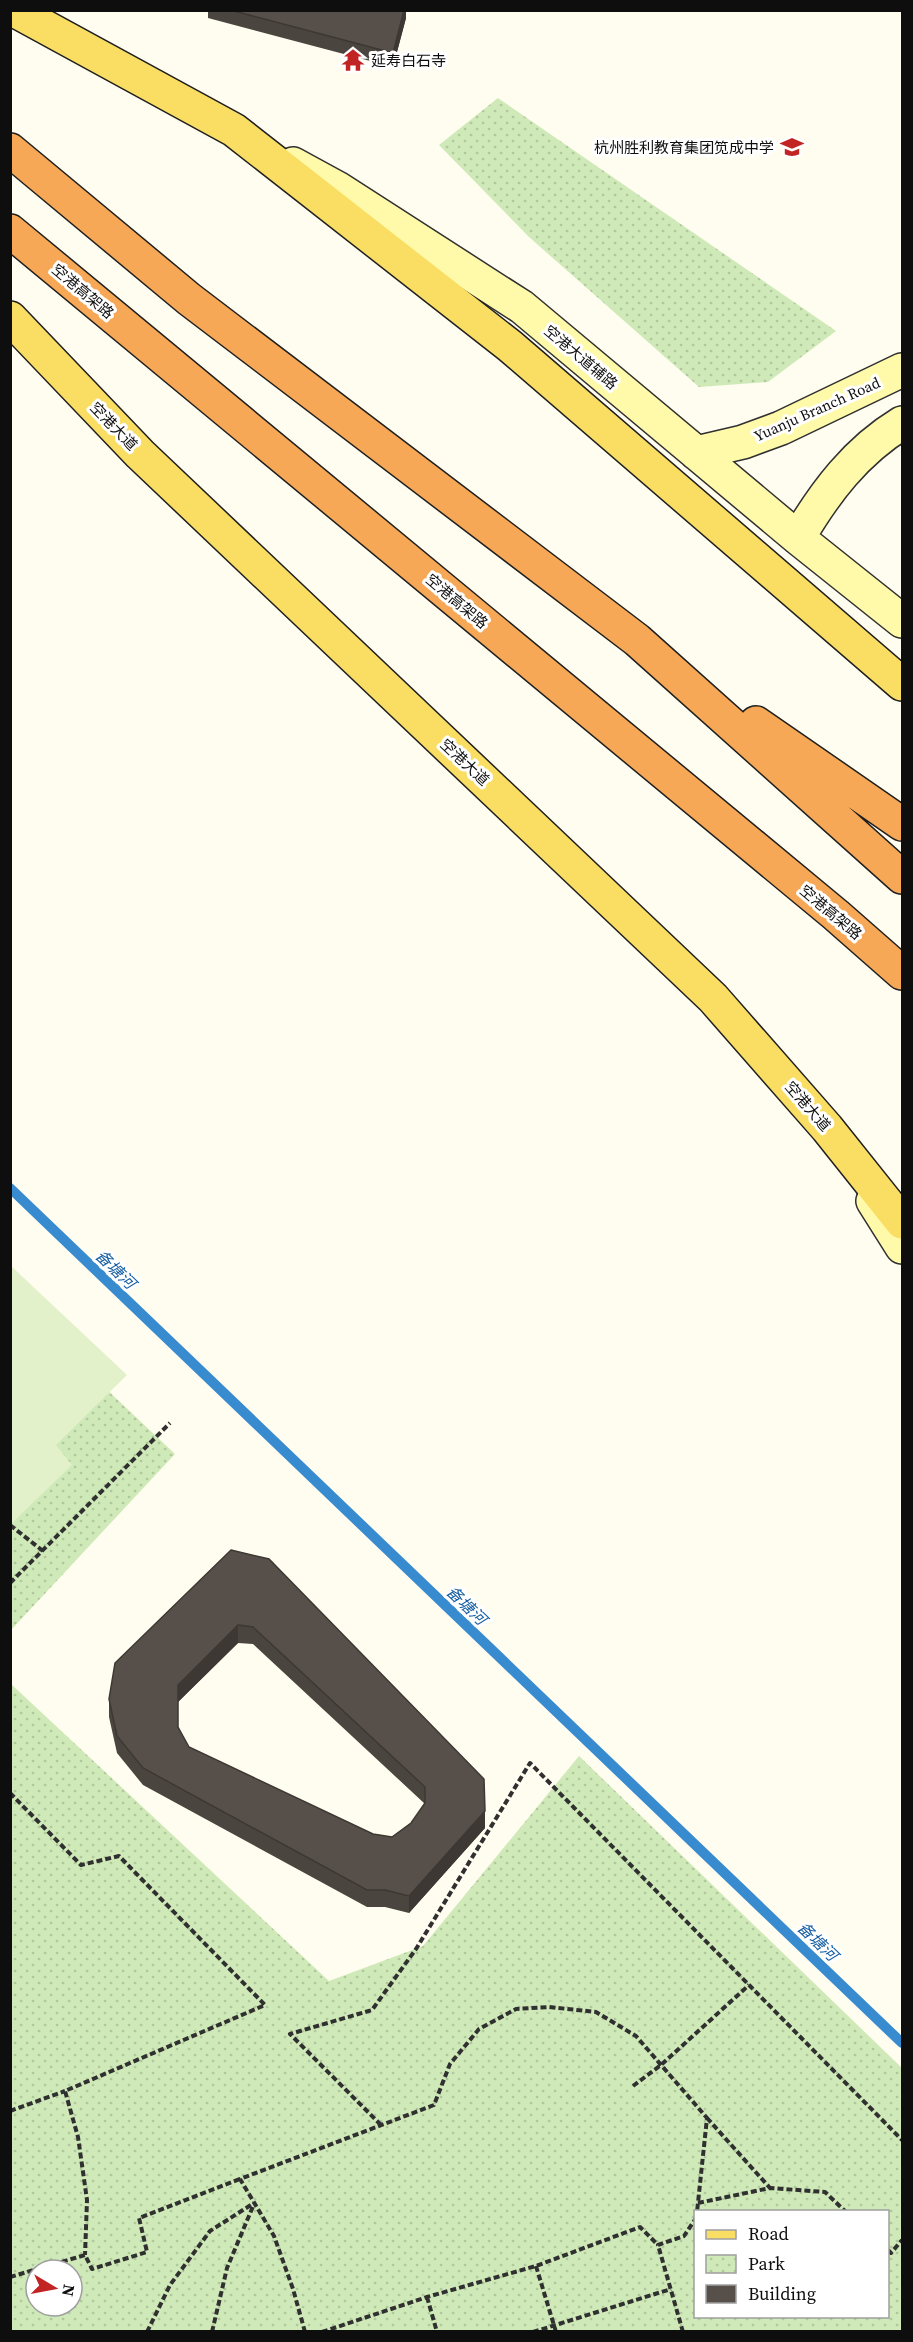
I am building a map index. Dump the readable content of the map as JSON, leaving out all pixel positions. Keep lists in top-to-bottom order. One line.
{"streets":{"highway":["空港高架路"],"main road":["空港大道辅路","Yuanju Branch Road","空港大道"]},"crossings":[["空港大道辅路","Yuanju Branch Road"]],"water":["备塘河"],"places":{"temple":["延寿白石寺"],"school or university":["杭州胜利教育集团笕成中学"]},"legend":["Road","Park","Building"],"north":"right"}
